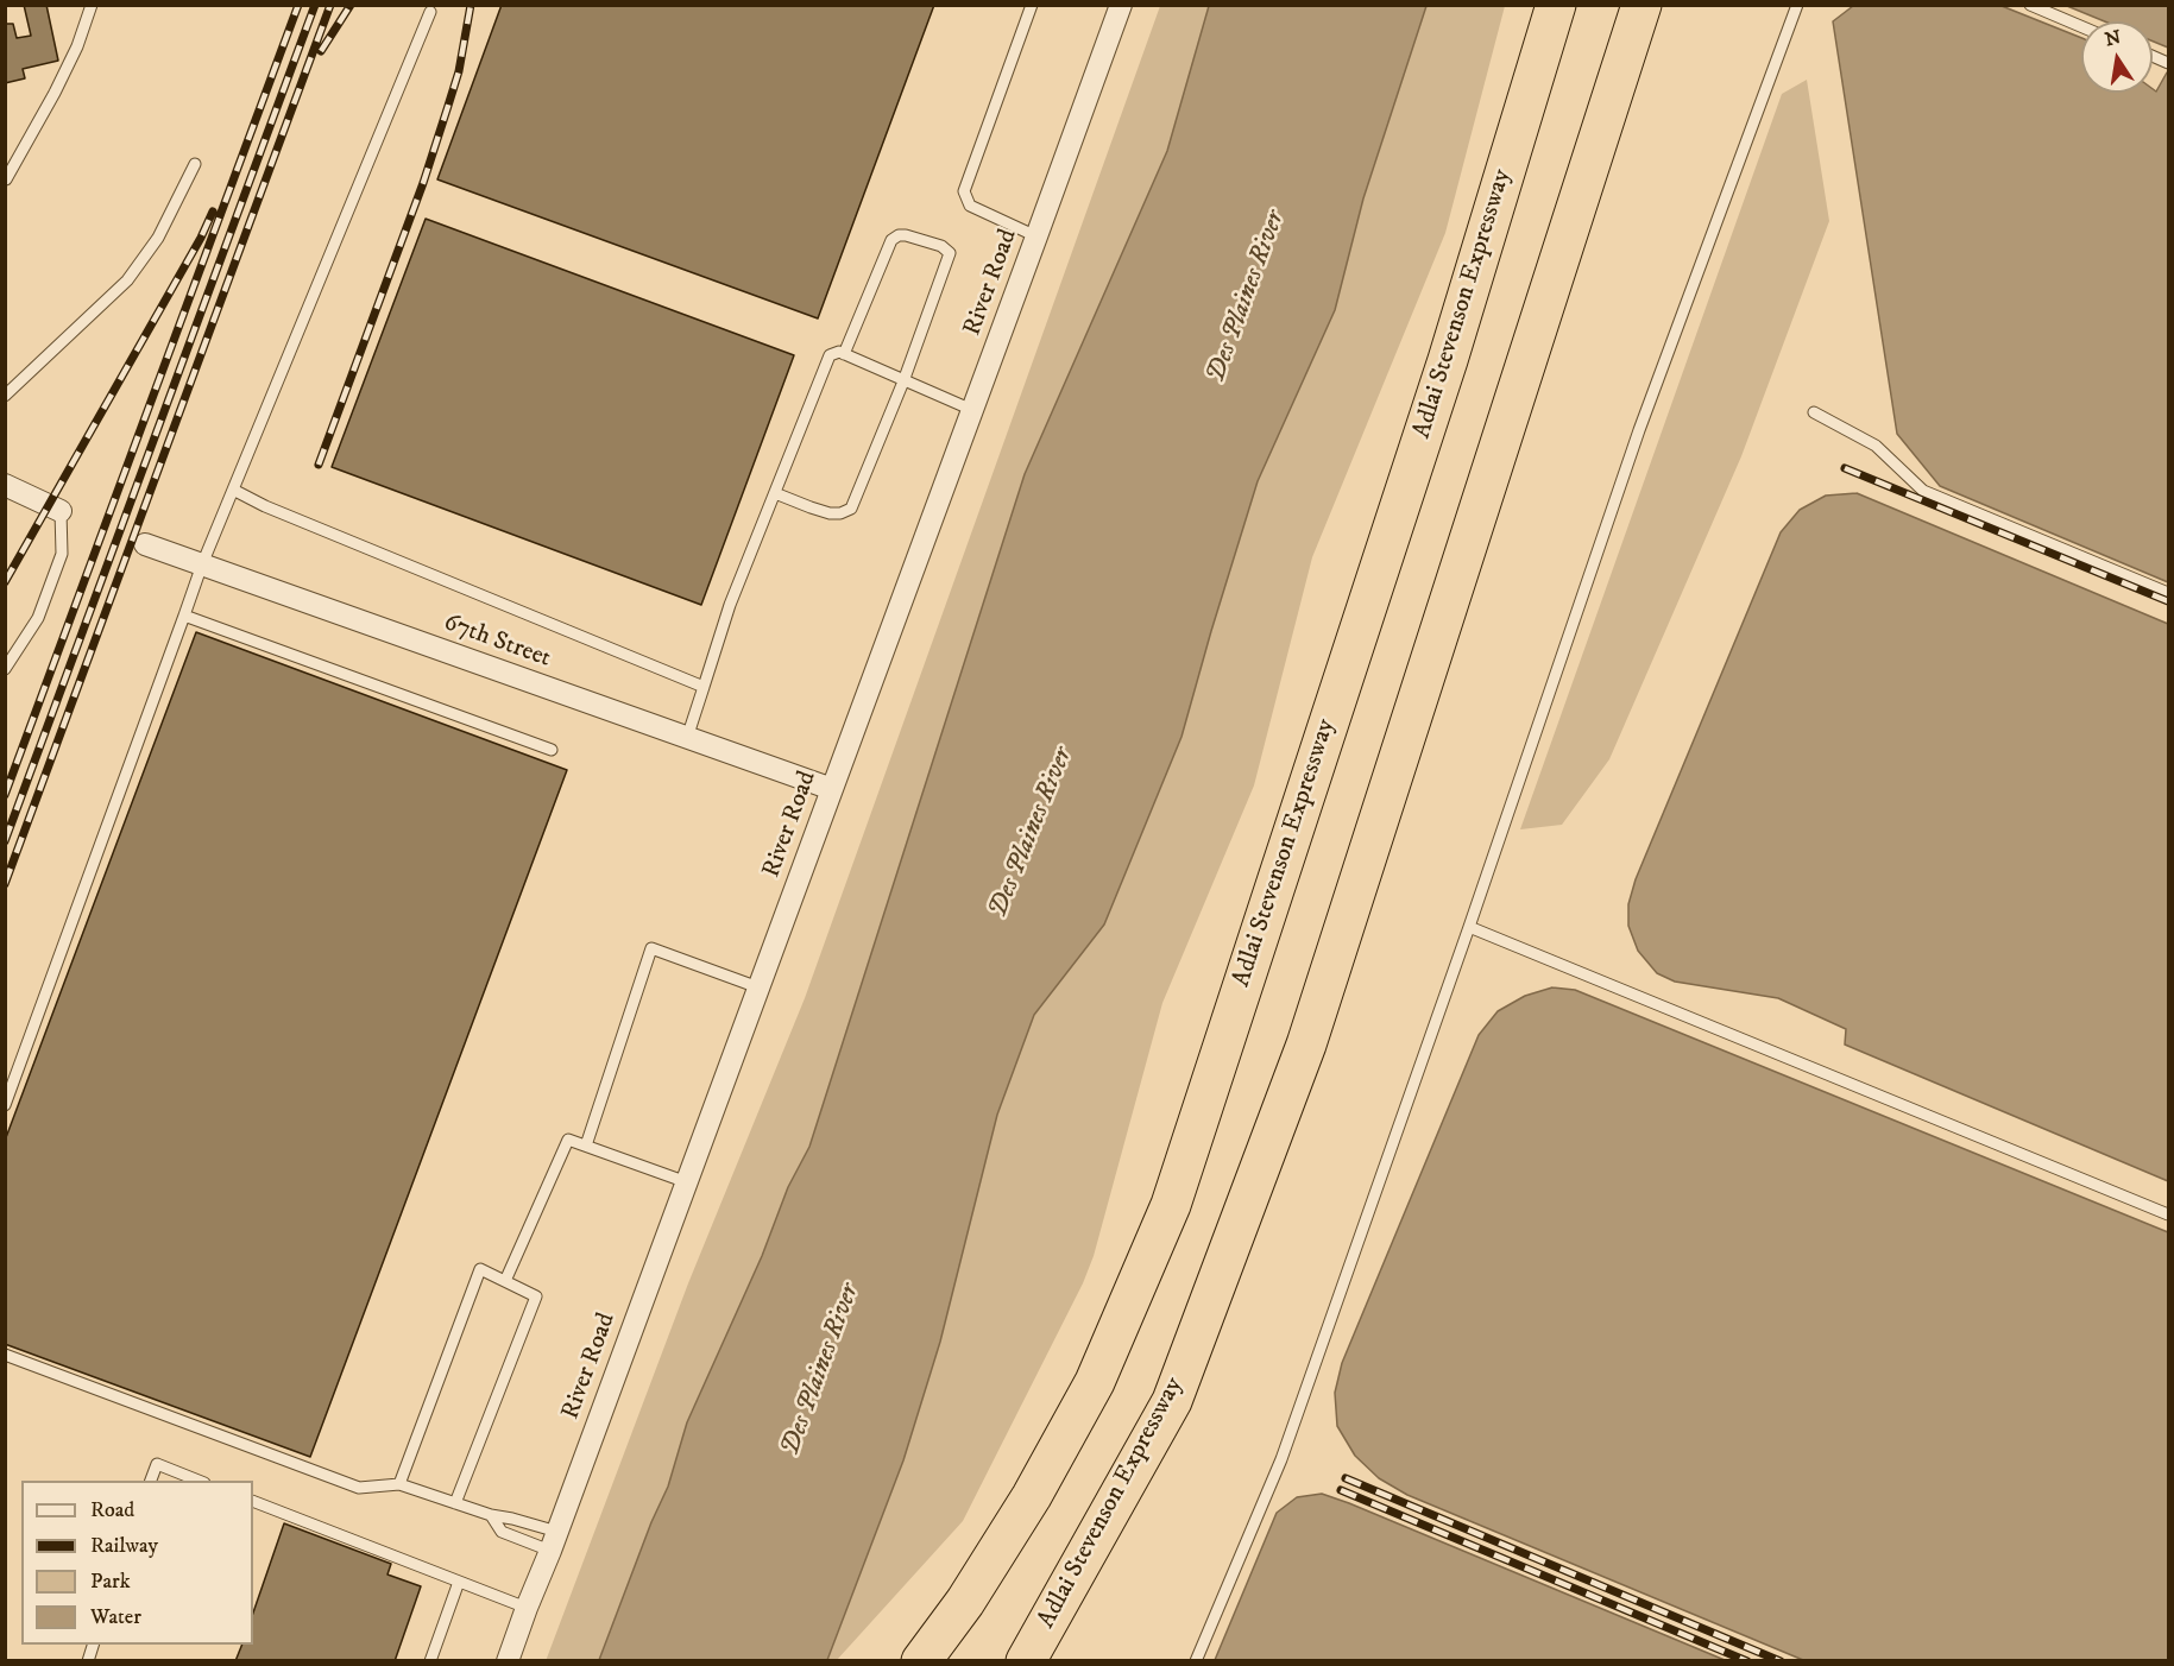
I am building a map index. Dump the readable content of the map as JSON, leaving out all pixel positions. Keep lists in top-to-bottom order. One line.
{"streets":{"highway":["Adlai Stevenson Expressway"],"street":["River Road","67th Street"]},"crossings":[["River Road","67th Street"]],"water":["Des Plaines River"],"legend":["Road","Railway","Park","Water"],"north":"top"}
